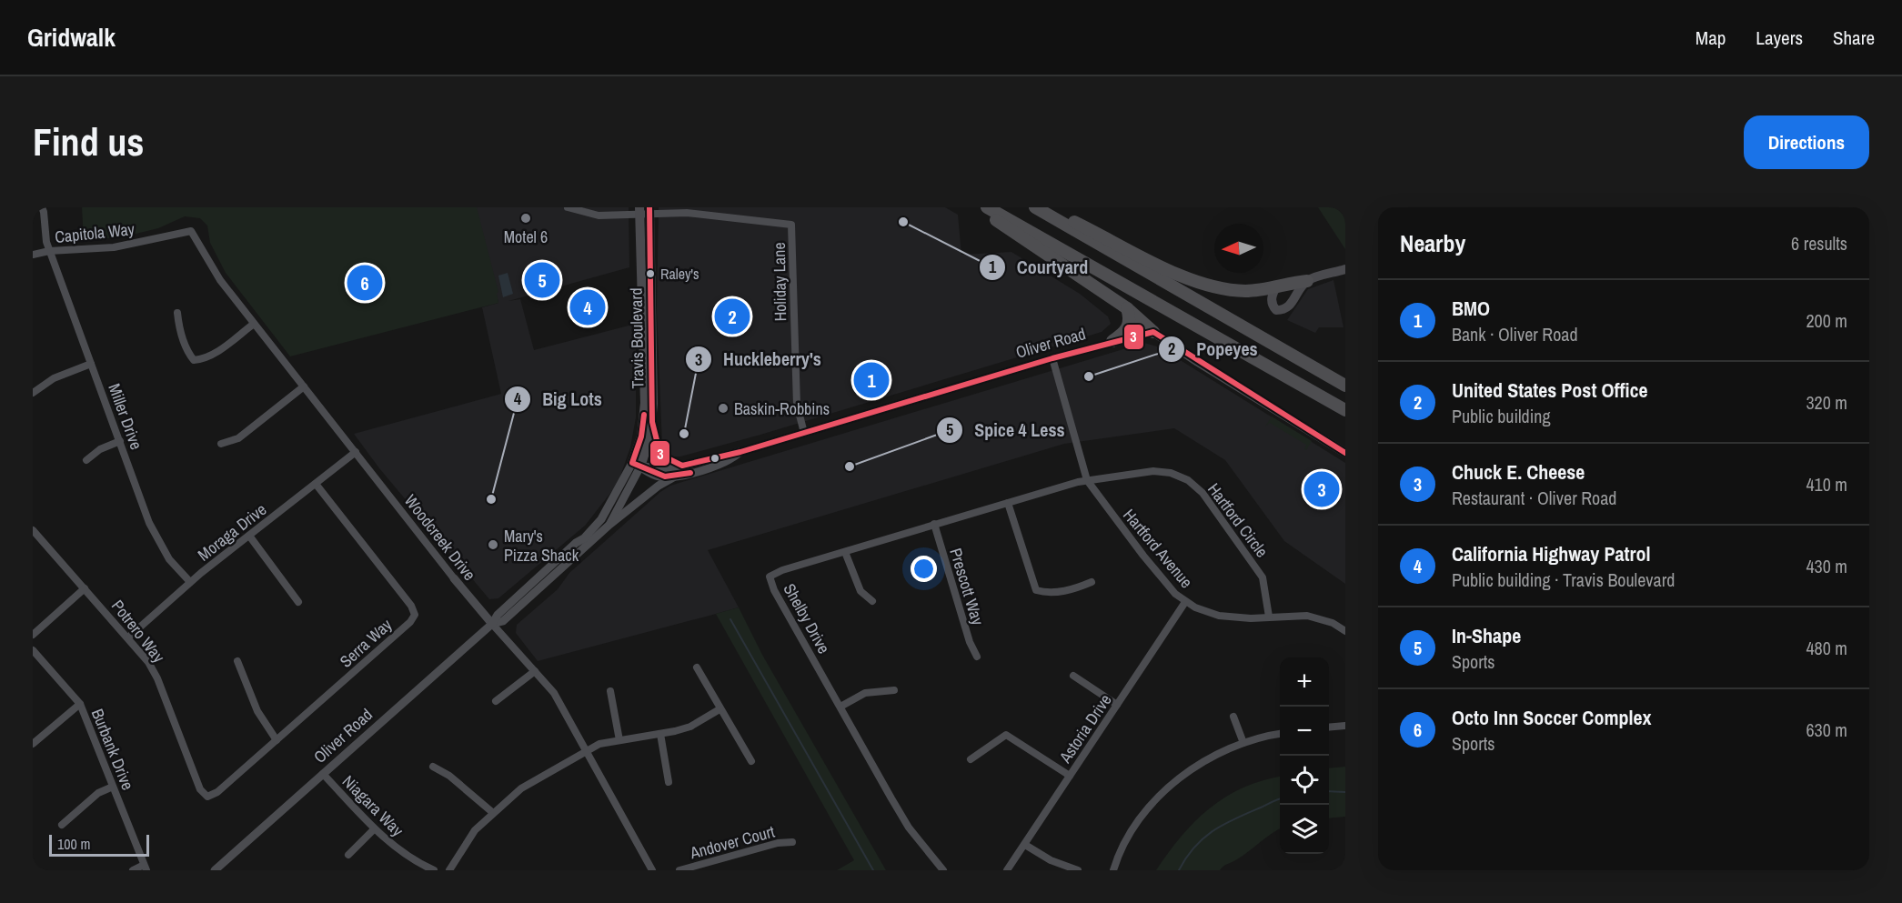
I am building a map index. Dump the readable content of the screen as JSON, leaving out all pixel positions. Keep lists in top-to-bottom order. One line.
{"streets":{"main road":["Travis Boulevard"],"street":["Capitola Way","Holiday Lane","Oliver Road","Miller Drive","Hartford Circle","Moraga Drive","Woodcreek Drive","Hartford Avenue","Prescott Way","Shelby Drive","Potrero Way","Serra Way","Astoria Drive","Burbank Drive","Niagara Way","Andover Court"]},"crossings":[["Capitola Way","Miller Drive"],["Capitola Way","Woodcreek Drive"],["Holiday Lane","Travis Boulevard"],["Holiday Lane","Oliver Road"],["Travis Boulevard","Oliver Road"],["Oliver Road","Woodcreek Drive"],["Oliver Road","Hartford Avenue"],["Oliver Road","Niagara Way"],["Miller Drive","Moraga Drive"],["Hartford Circle","Hartford Avenue"],["Hartford Circle","Shelby Drive"],["Moraga Drive","Woodcreek Drive"],["Moraga Drive","Potrero Way"],["Moraga Drive","Serra Way"],["Hartford Avenue","Shelby Drive"],["Hartford Avenue","Astoria Drive"],["Prescott Way","Shelby Drive"],["Potrero Way","Serra Way"]],"places":["Motel 6","Courtyard","Raley's","Popeyes","Baskin-Robbins","Huckleberry's","Spice 4 Less","Big Lots","Mary's Pizza Shack"],"lines":["transit line 3"],"scale_bar":"100 m","north":"left","page":{"header":"Gridwalk","nav":["Map","Layers","Share"],"buttons":"Directions","title":"Find us","heading":["Nearby","6 results"],"pins":["5","6","4","2","1","3"],"list":[{"mark":"1","name":"BMO","note":"Bank · Oliver Road","value":"200 m"},{"mark":"2","name":"United States Post Office","note":"Public building","value":"320 m"},{"mark":"3","name":"Chuck E. Cheese","note":"Restaurant · Oliver Road","value":"410 m"},{"mark":"4","name":"California Highway Patrol","note":"Public building · Travis Boulevard","value":"430 m"},{"mark":"5","name":"In-Shape","note":"Sports","value":"480 m"},{"mark":"6","name":"Octo Inn Soccer Complex","note":"Sports","value":"630 m"}],"map_buttons":["+","−"],"scale":"100 m"}}
